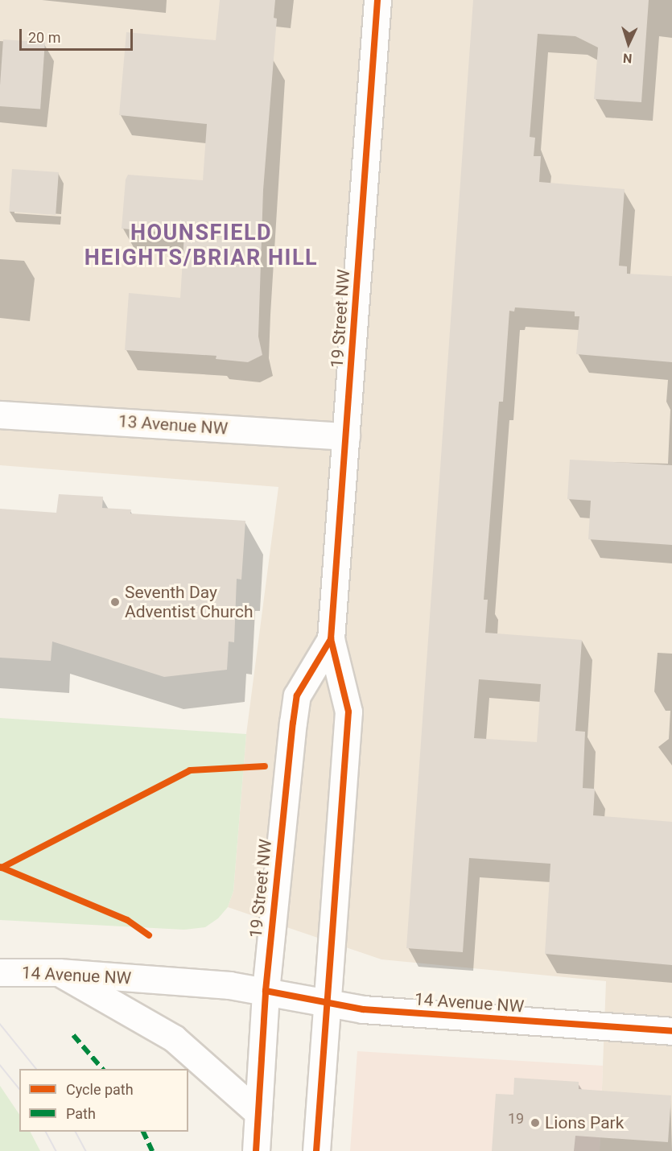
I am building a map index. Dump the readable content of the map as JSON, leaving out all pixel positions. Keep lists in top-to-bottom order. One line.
{"streets":{"street":["19 Street NW","13 Avenue NW","14 Avenue NW"]},"crossings":[["19 Street NW","13 Avenue NW"],["19 Street NW","14 Avenue NW"]],"districts":["HOUNSFIELD HEIGHTS/BRIAR HILL"],"places":["Seventh Day Adventist Church","Lions Park"],"house_numbers":["19"],"legend":["Cycle path","Path"],"scale_bar":"20 m","north":"bottom"}
